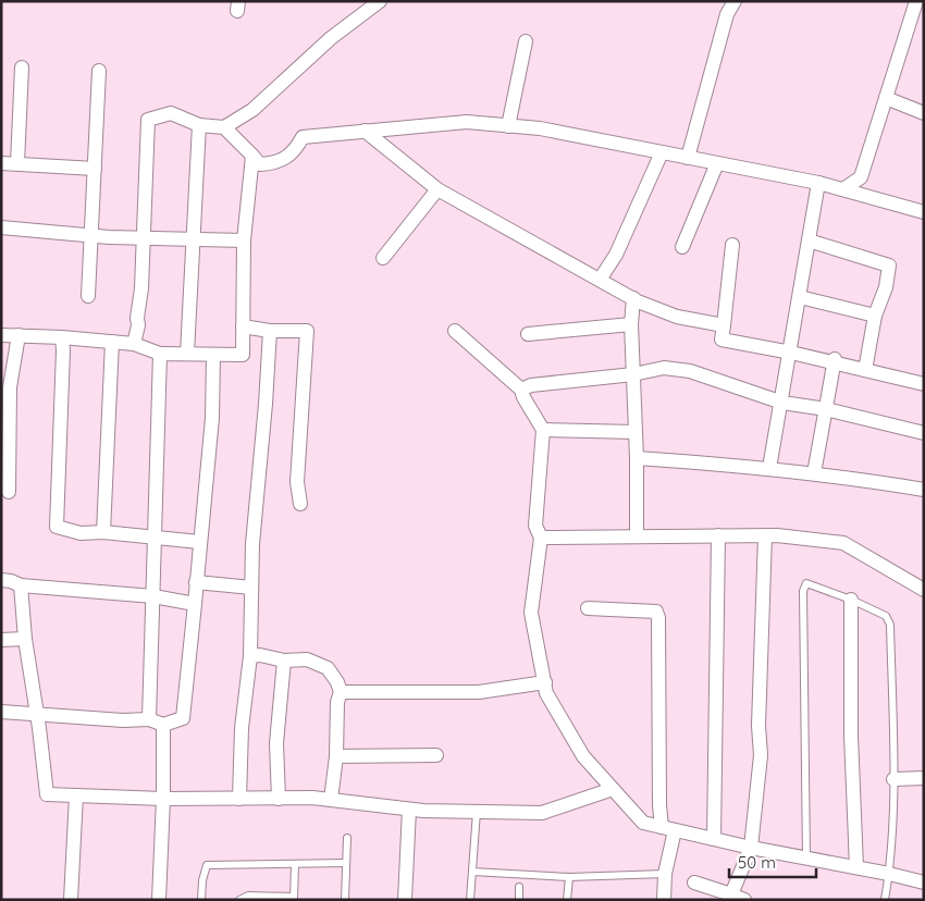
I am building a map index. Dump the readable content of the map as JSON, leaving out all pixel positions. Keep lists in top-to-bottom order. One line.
{"scale_bar":"50 m"}
